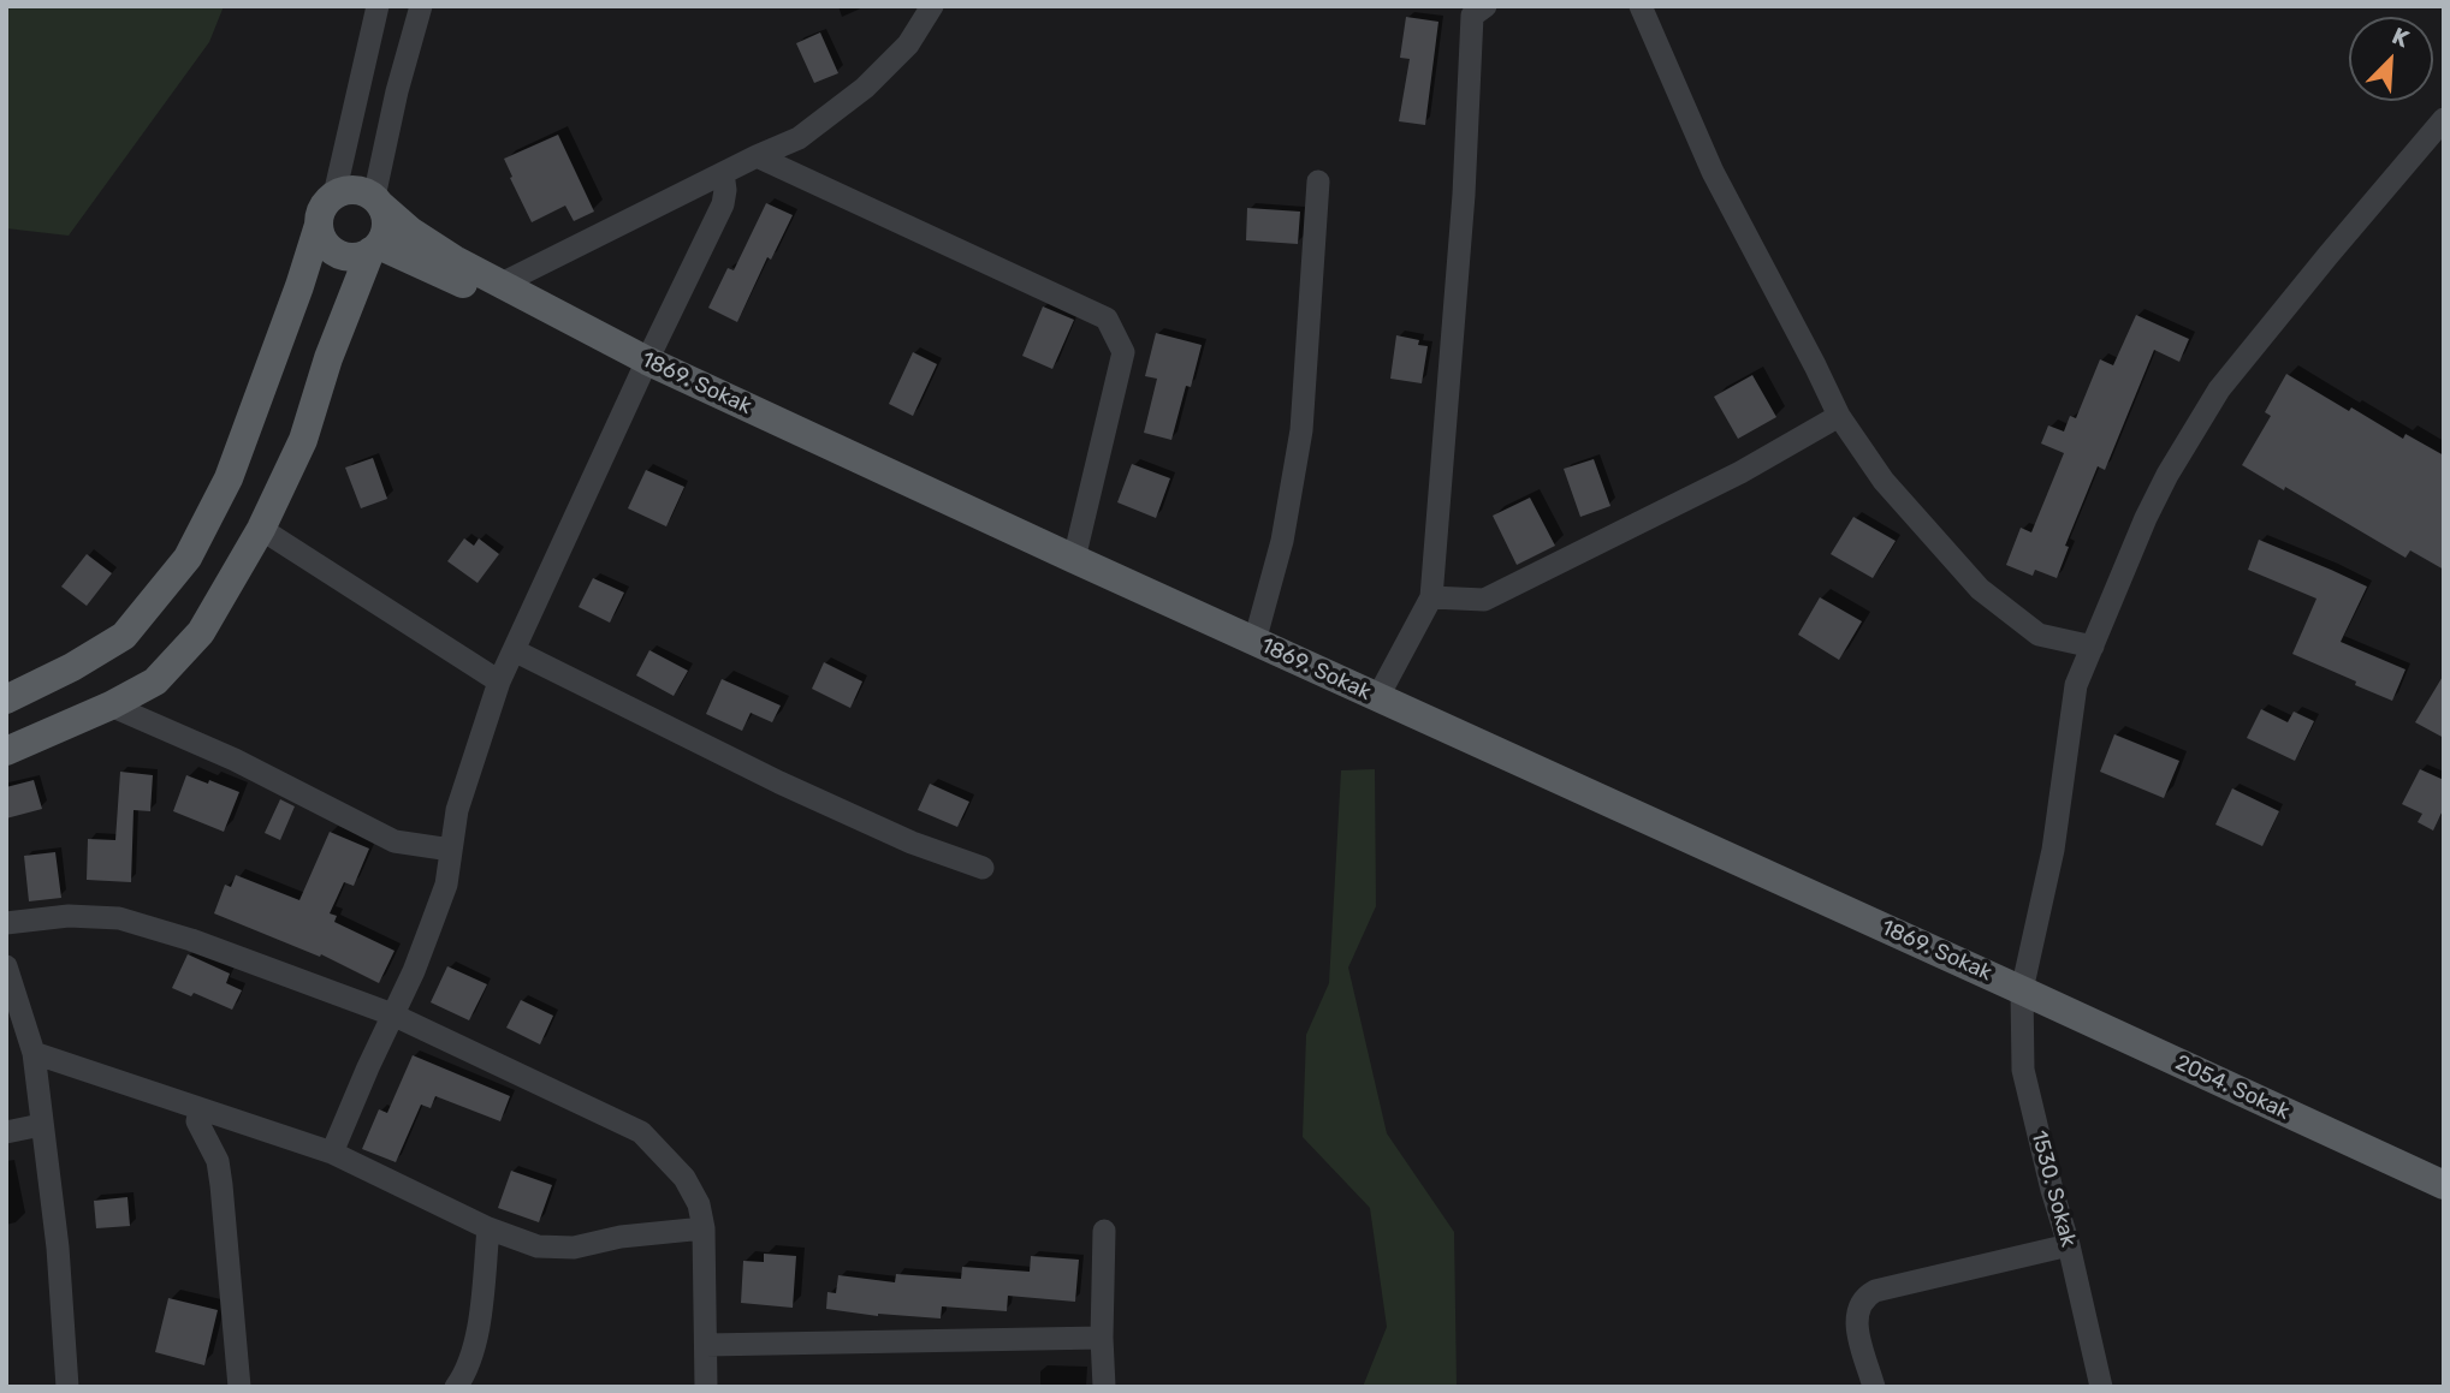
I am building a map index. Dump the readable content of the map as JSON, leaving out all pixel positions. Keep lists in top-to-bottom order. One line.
{"streets":{"main road":["1869. Sokak","2054. Sokak"],"street":["1530. Sokak"]},"crossings":[["1869. Sokak","2054. Sokak"],["1869. Sokak","1530. Sokak"],["2054. Sokak","1530. Sokak"]],"north":"top right"}
